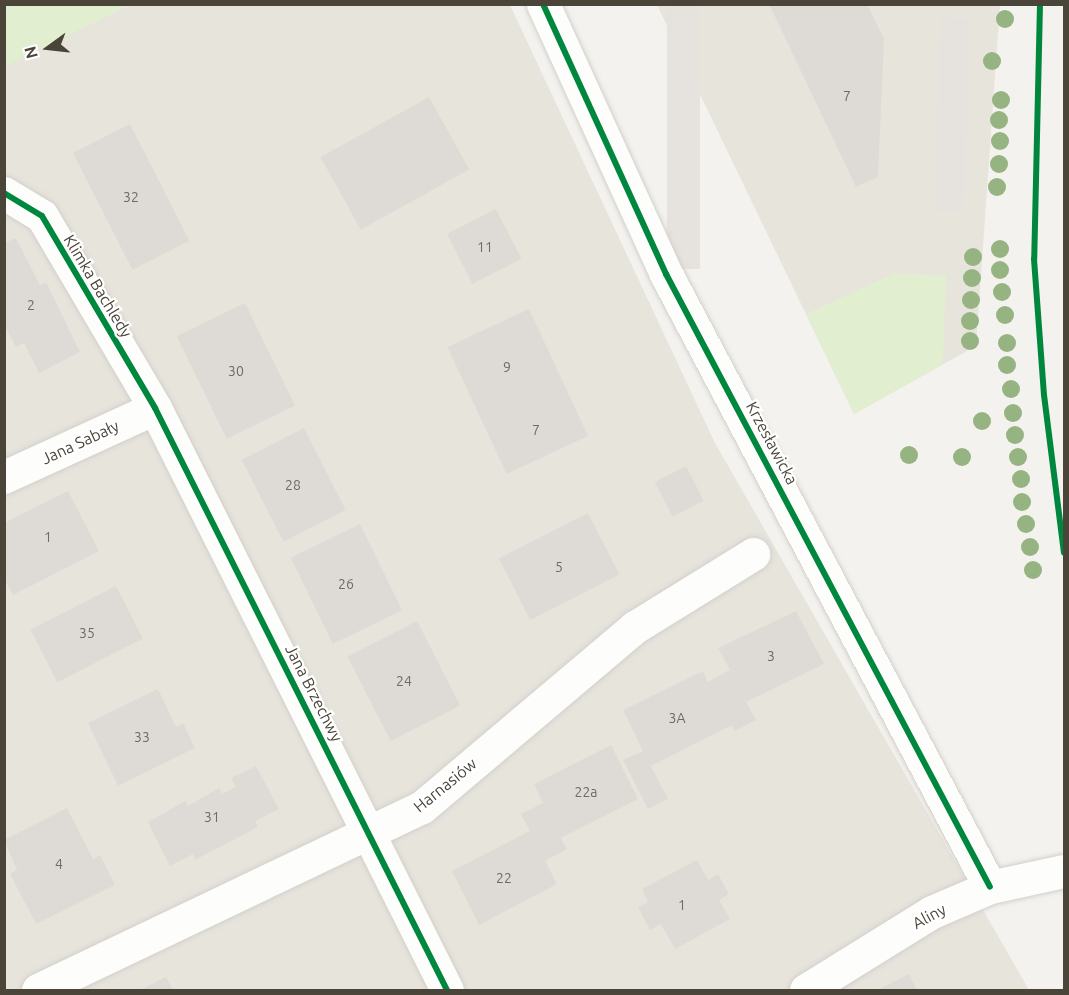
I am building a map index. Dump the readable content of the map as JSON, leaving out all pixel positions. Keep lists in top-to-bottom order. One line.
{"streets":{"street":["Klimka Bachledy","Jana Sabały","Krzesławicka","Jana Brzechwy","Harnasiów","Aliny"]},"crossings":[["Klimka Bachledy","Jana Sabały"],["Klimka Bachledy","Jana Brzechwy"],["Jana Sabały","Jana Brzechwy"],["Krzesławicka","Aliny"],["Jana Brzechwy","Harnasiów"]],"house_numbers":["7","32","11","2","9","30","7","28","1","5","26","35","3","24","3A","33","22a","31","4","22","1"],"north":"left"}
